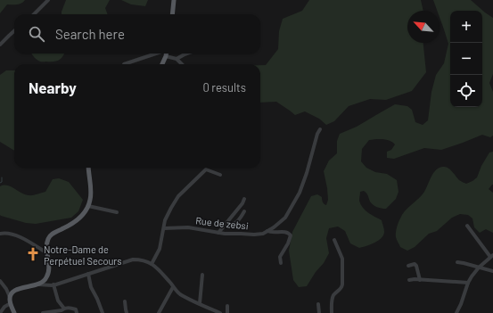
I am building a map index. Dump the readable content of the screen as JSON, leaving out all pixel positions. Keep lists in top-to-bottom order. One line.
{"streets":{"street":["Rue de zebsi"]},"places":{"church":["Notre-Dame de Perpétuel Secours"]},"north":"top left","page":{"map_buttons":["+","−"],"search":"Search here","heading":["Nearby","0 results"]}}
